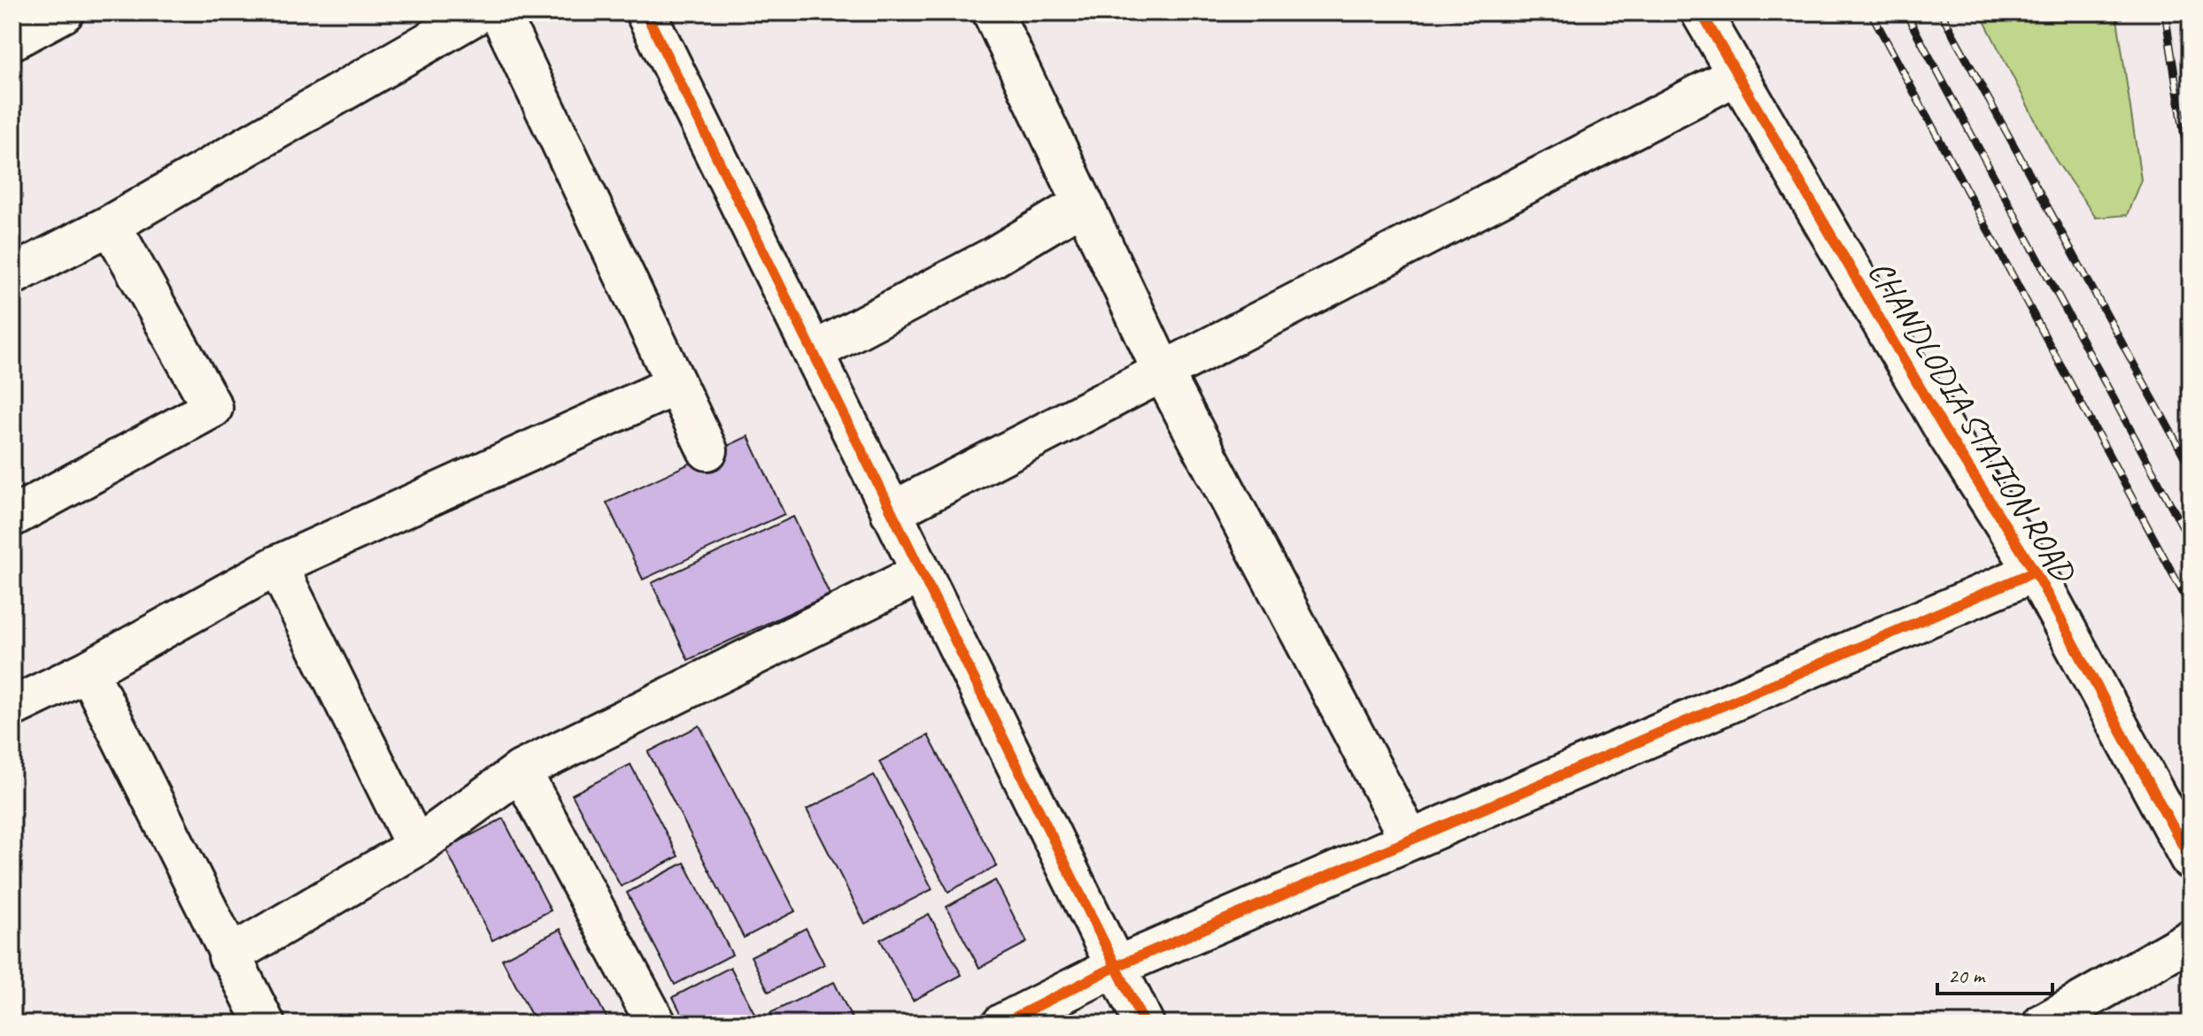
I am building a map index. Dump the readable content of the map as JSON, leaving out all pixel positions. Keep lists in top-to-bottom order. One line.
{"streets":{"street":["CHANDLODIA STATION ROAD"]},"scale_bar":"20 m"}
